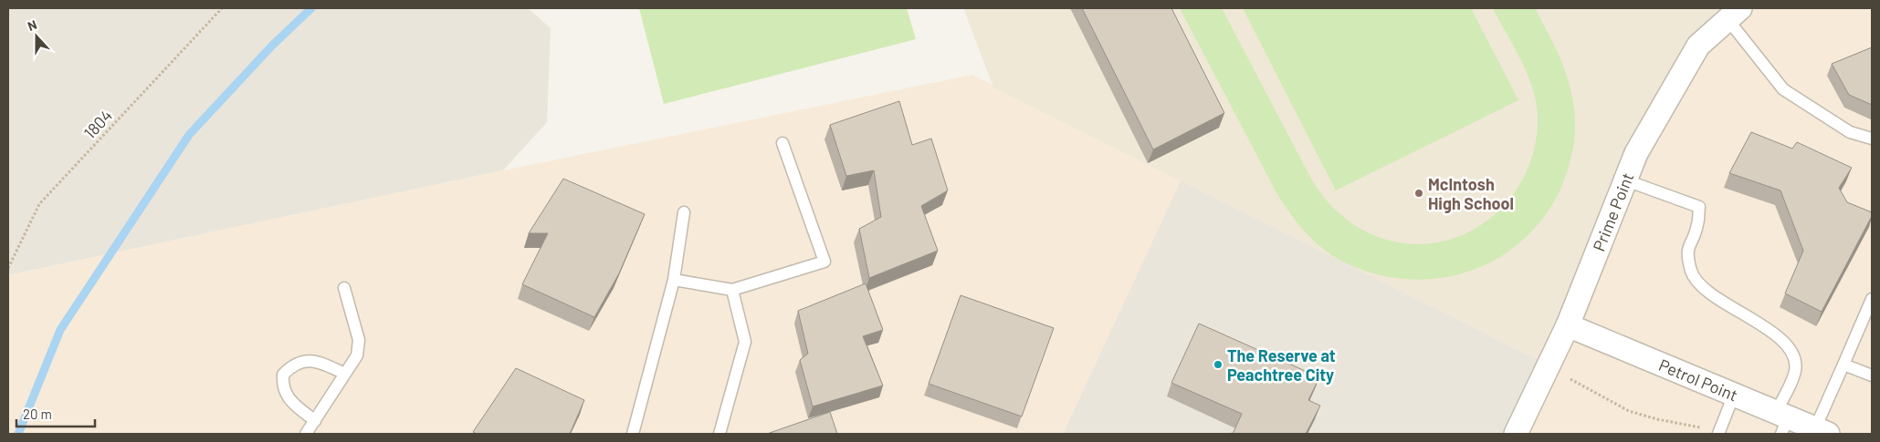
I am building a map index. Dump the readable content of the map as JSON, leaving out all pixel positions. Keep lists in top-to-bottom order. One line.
{"streets":{"street":["Prime Point","Petrol Point"],"path":["1804"]},"crossings":[["Prime Point","Petrol Point"]],"places":["McIntosh High School","The Reserve at Peachtree City"],"scale_bar":"20 m","north":"top"}
